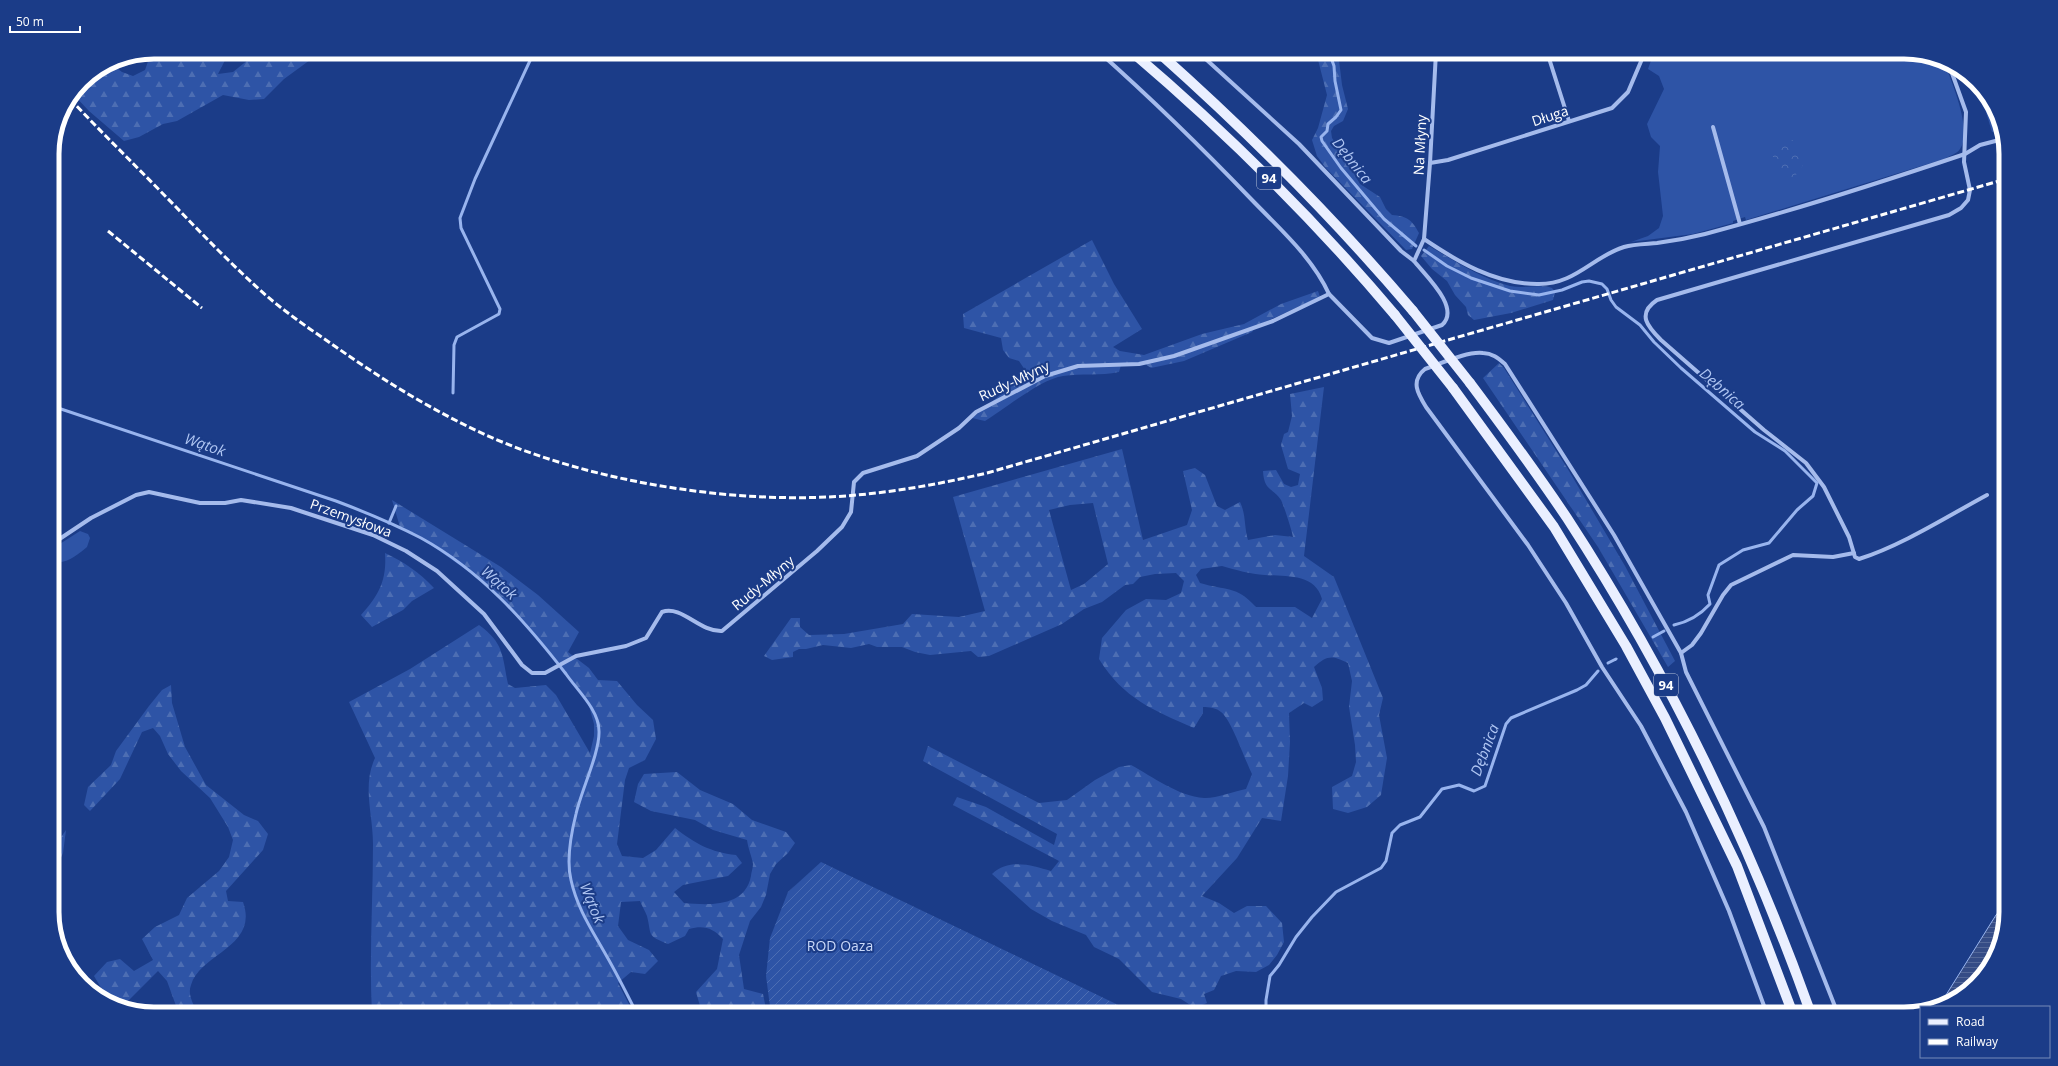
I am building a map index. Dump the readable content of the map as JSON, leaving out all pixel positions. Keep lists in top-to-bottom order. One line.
{"streets":{"main road":["94"],"street":["Długa","Na Młyny","Rudy-Młyny","Przemysłowa"]},"crossings":[["Długa","Na Młyny"],["Rudy-Młyny","Przemysłowa"]],"water":["Dębnica","Wątok"],"parks":["ROD Oaza"],"legend":["Road","Railway"],"scale_bar":"50 m"}
